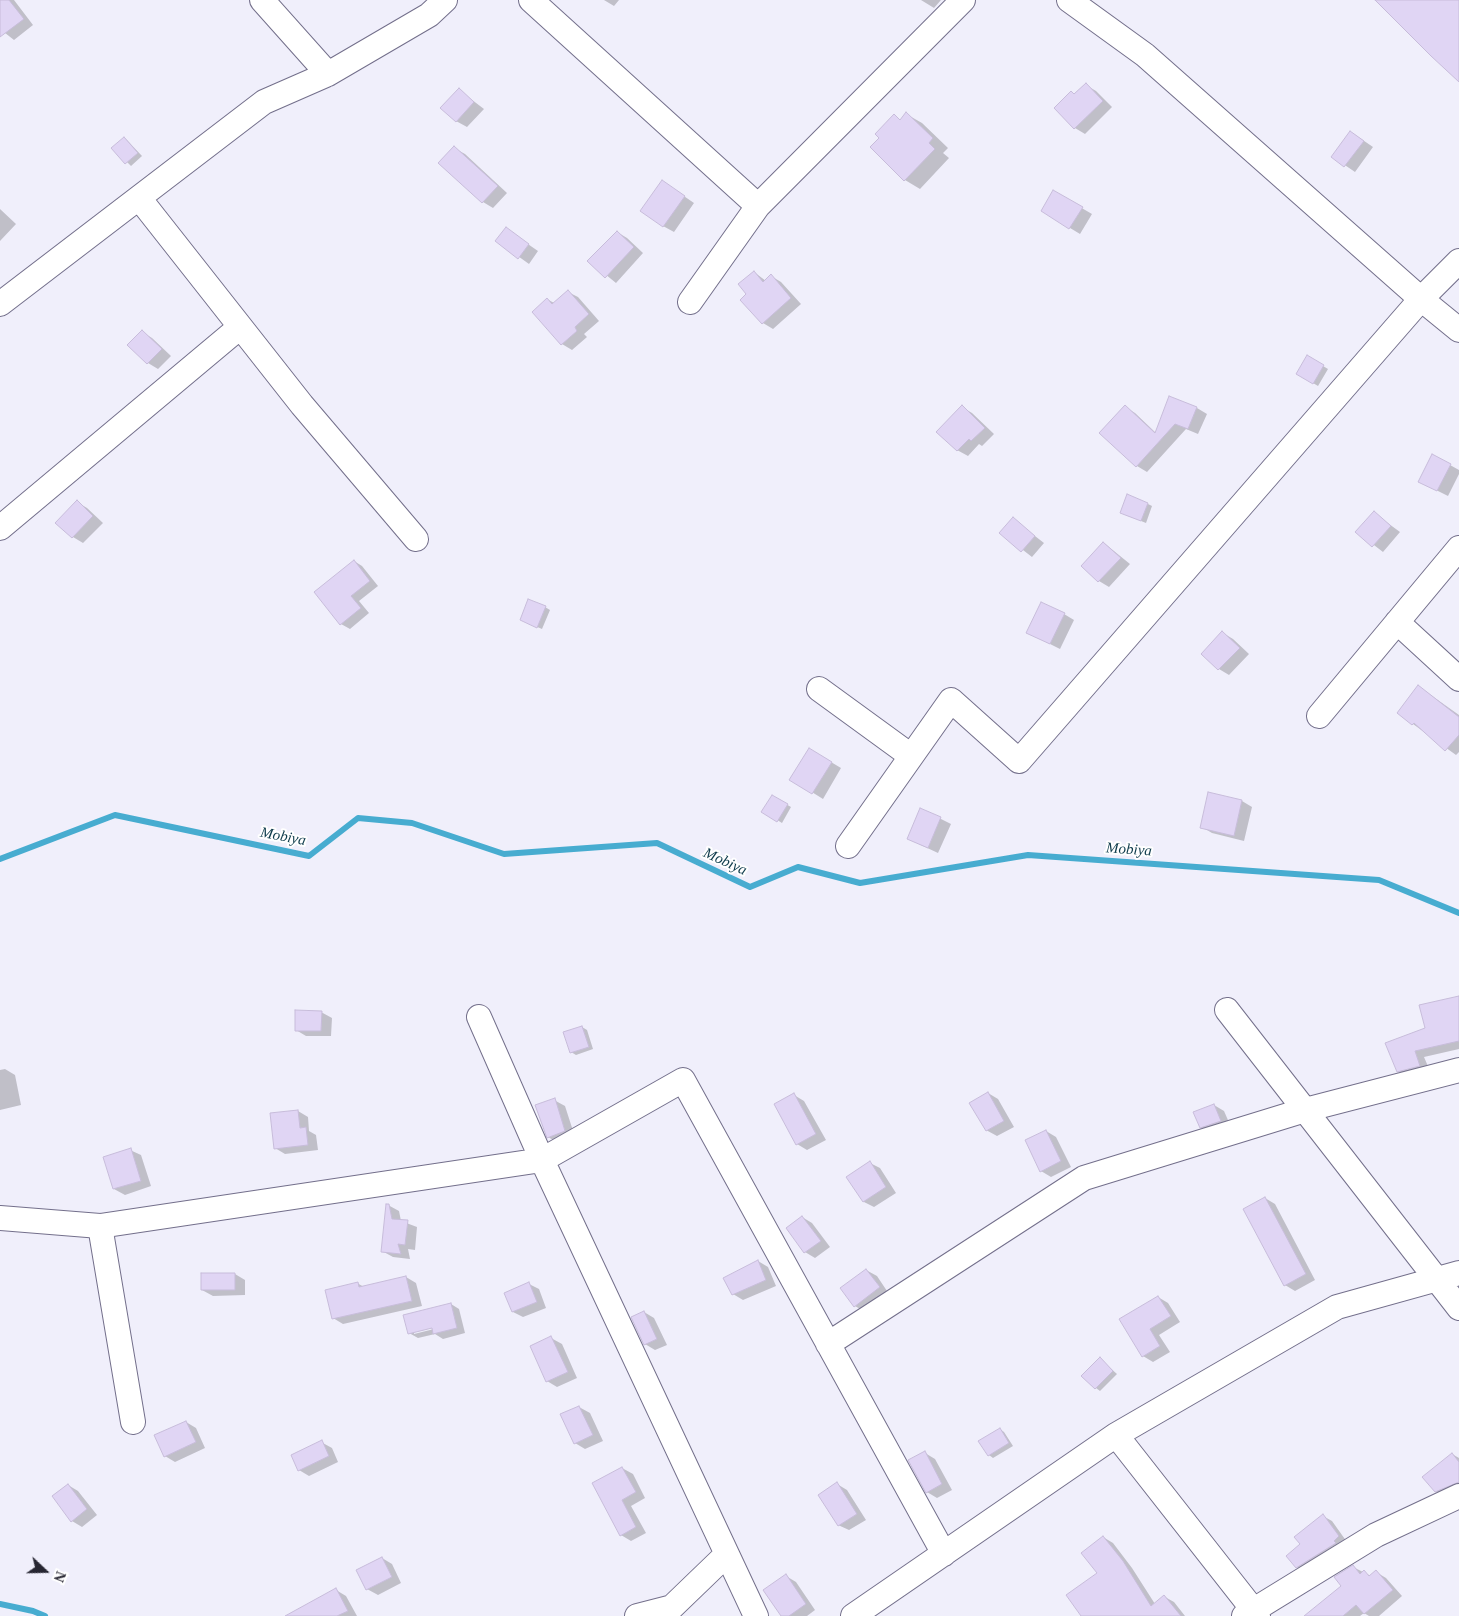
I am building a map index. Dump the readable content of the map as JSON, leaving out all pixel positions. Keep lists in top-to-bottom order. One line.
{"water":["Mobiya"],"north":"right"}
